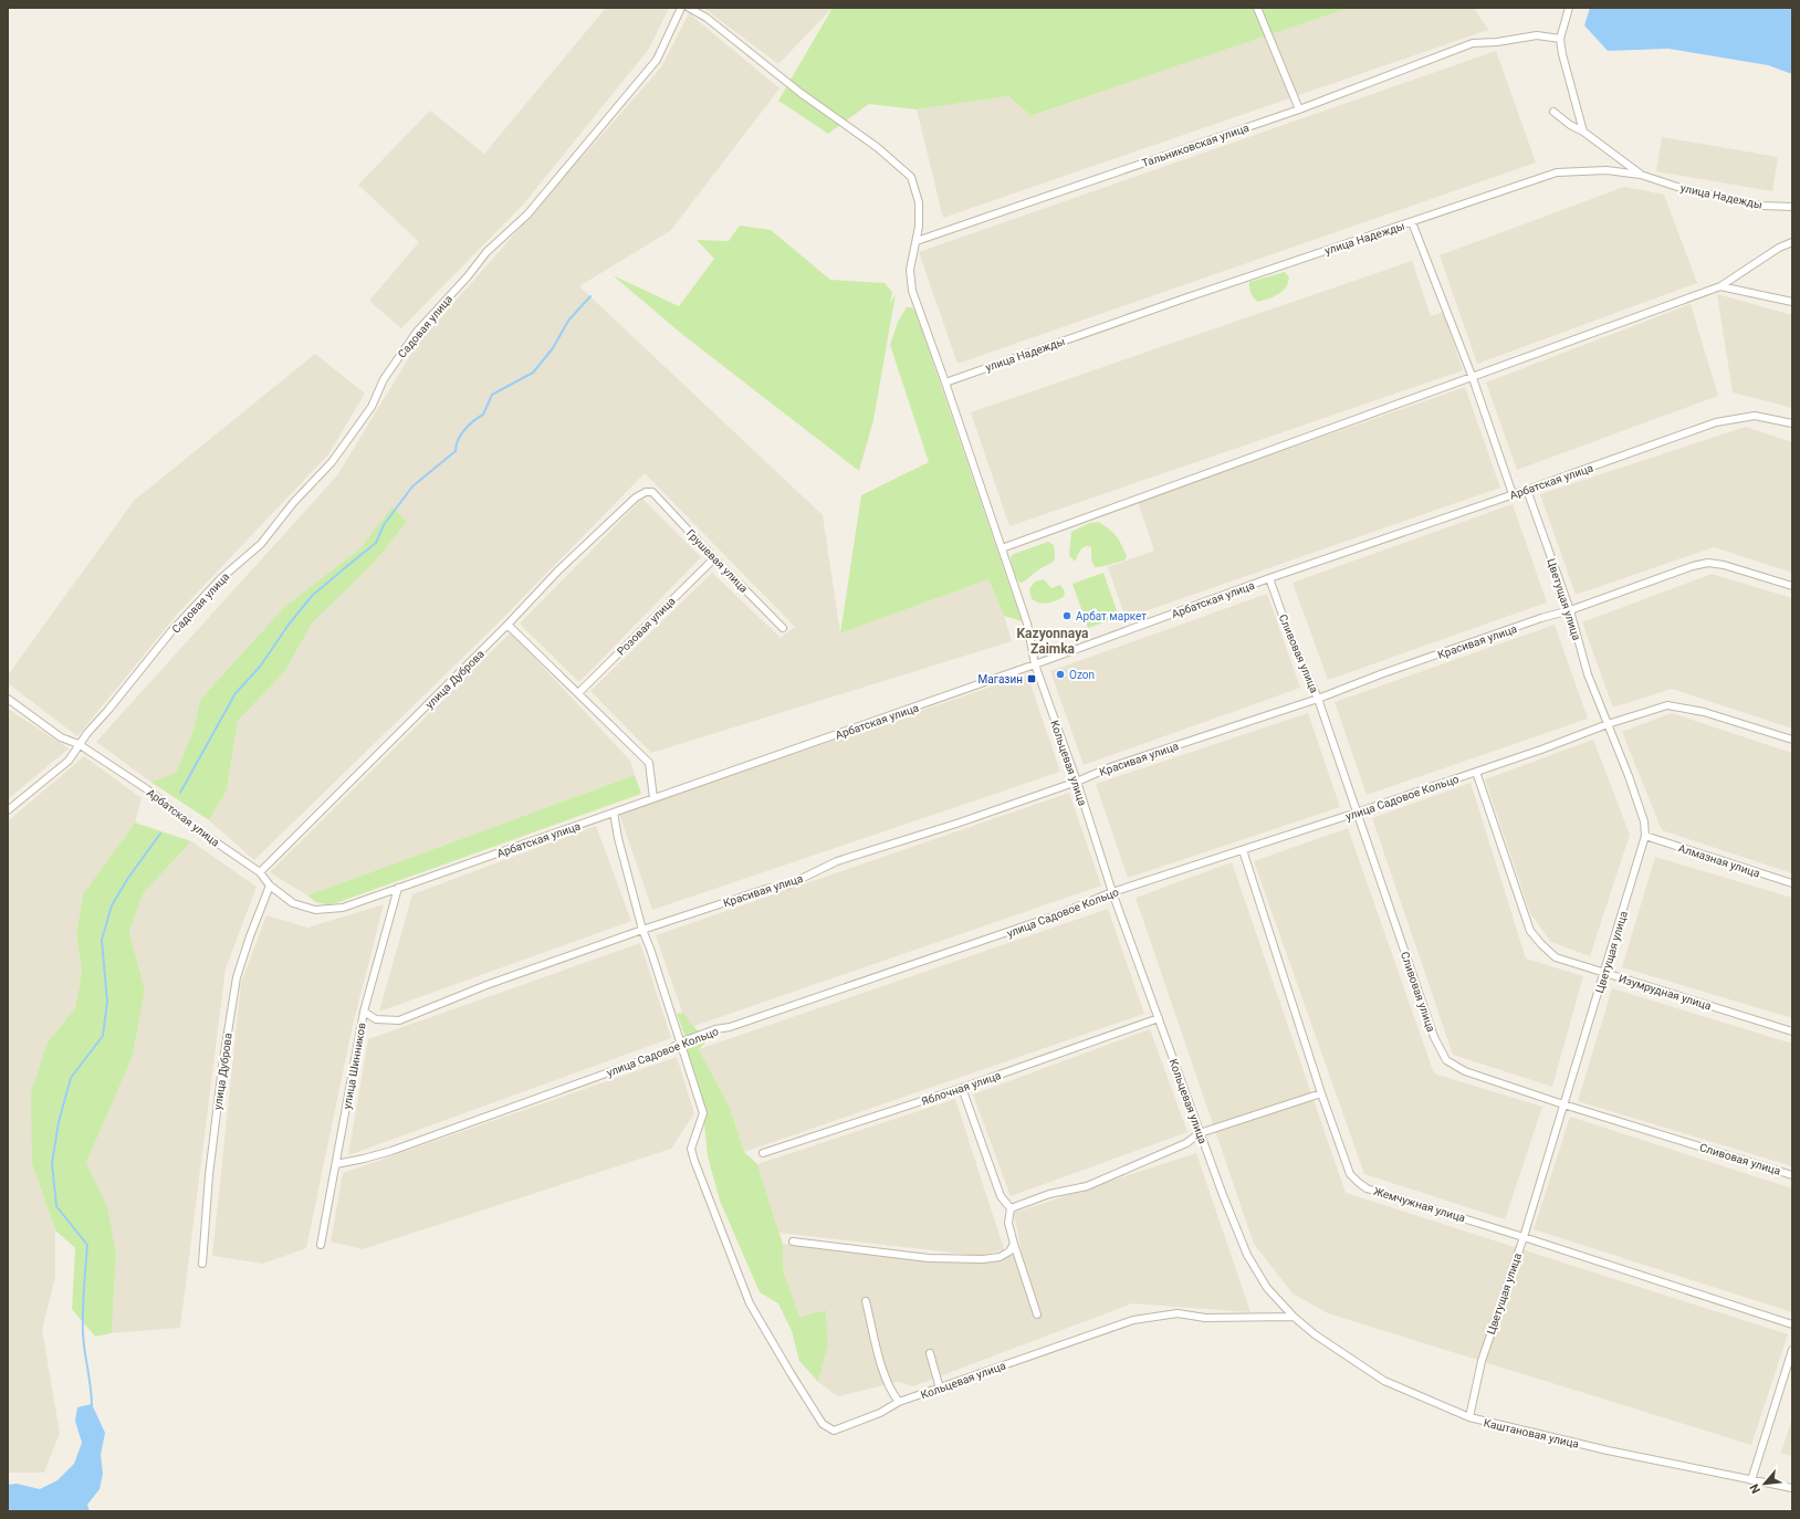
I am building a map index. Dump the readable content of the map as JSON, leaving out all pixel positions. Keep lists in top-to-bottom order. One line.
{"streets":{"street":["Тальниковская улица","улица Надежды","Садовая улица","Арбатская улица","Грушевая улица","Цветущая улица","Розовая улица","Красивая улица","Сливовая улица","улица Дуброва","Кольцевая улица","улица Садовое Кольцо","Алмазная улица","Изумрудная улица","улица Шинников","Яблочная улица","Жемчужная улица","Каштановая улица"]},"crossings":[["Тальниковская улица","Кольцевая улица"],["улица Надежды","Кольцевая улица"],["Садовая улица","Арбатская улица"],["Арбатская улица","Цветущая улица"],["Арбатская улица","Сливовая улица"],["Арбатская улица","улица Дуброва"],["Арбатская улица","Кольцевая улица"],["Арбатская улица","улица Шинников"],["Грушевая улица","Розовая улица"],["Грушевая улица","улица Дуброва"],["Цветущая улица","Красивая улица"],["Цветущая улица","Сливовая улица"],["Цветущая улица","улица Садовое Кольцо"],["Цветущая улица","Алмазная улица"],["Цветущая улица","Изумрудная улица"],["Цветущая улица","Жемчужная улица"],["Цветущая улица","Каштановая улица"],["Красивая улица","Сливовая улица"],["Красивая улица","Кольцевая улица"],["Красивая улица","улица Шинников"],["Сливовая улица","улица Садовое Кольцо"],["Кольцевая улица","улица Садовое Кольцо"],["Кольцевая улица","Яблочная улица"],["Кольцевая улица","Каштановая улица"],["улица Садовое Кольцо","Изумрудная улица"],["улица Садовое Кольцо","улица Шинников"],["улица Садовое Кольцо","Жемчужная улица"]],"districts":["Kazyonnaya Zaimka"],"places":{"other":["Арбат маркет","Ozon"],"transit":["Магазин"]},"north":"bottom left"}
